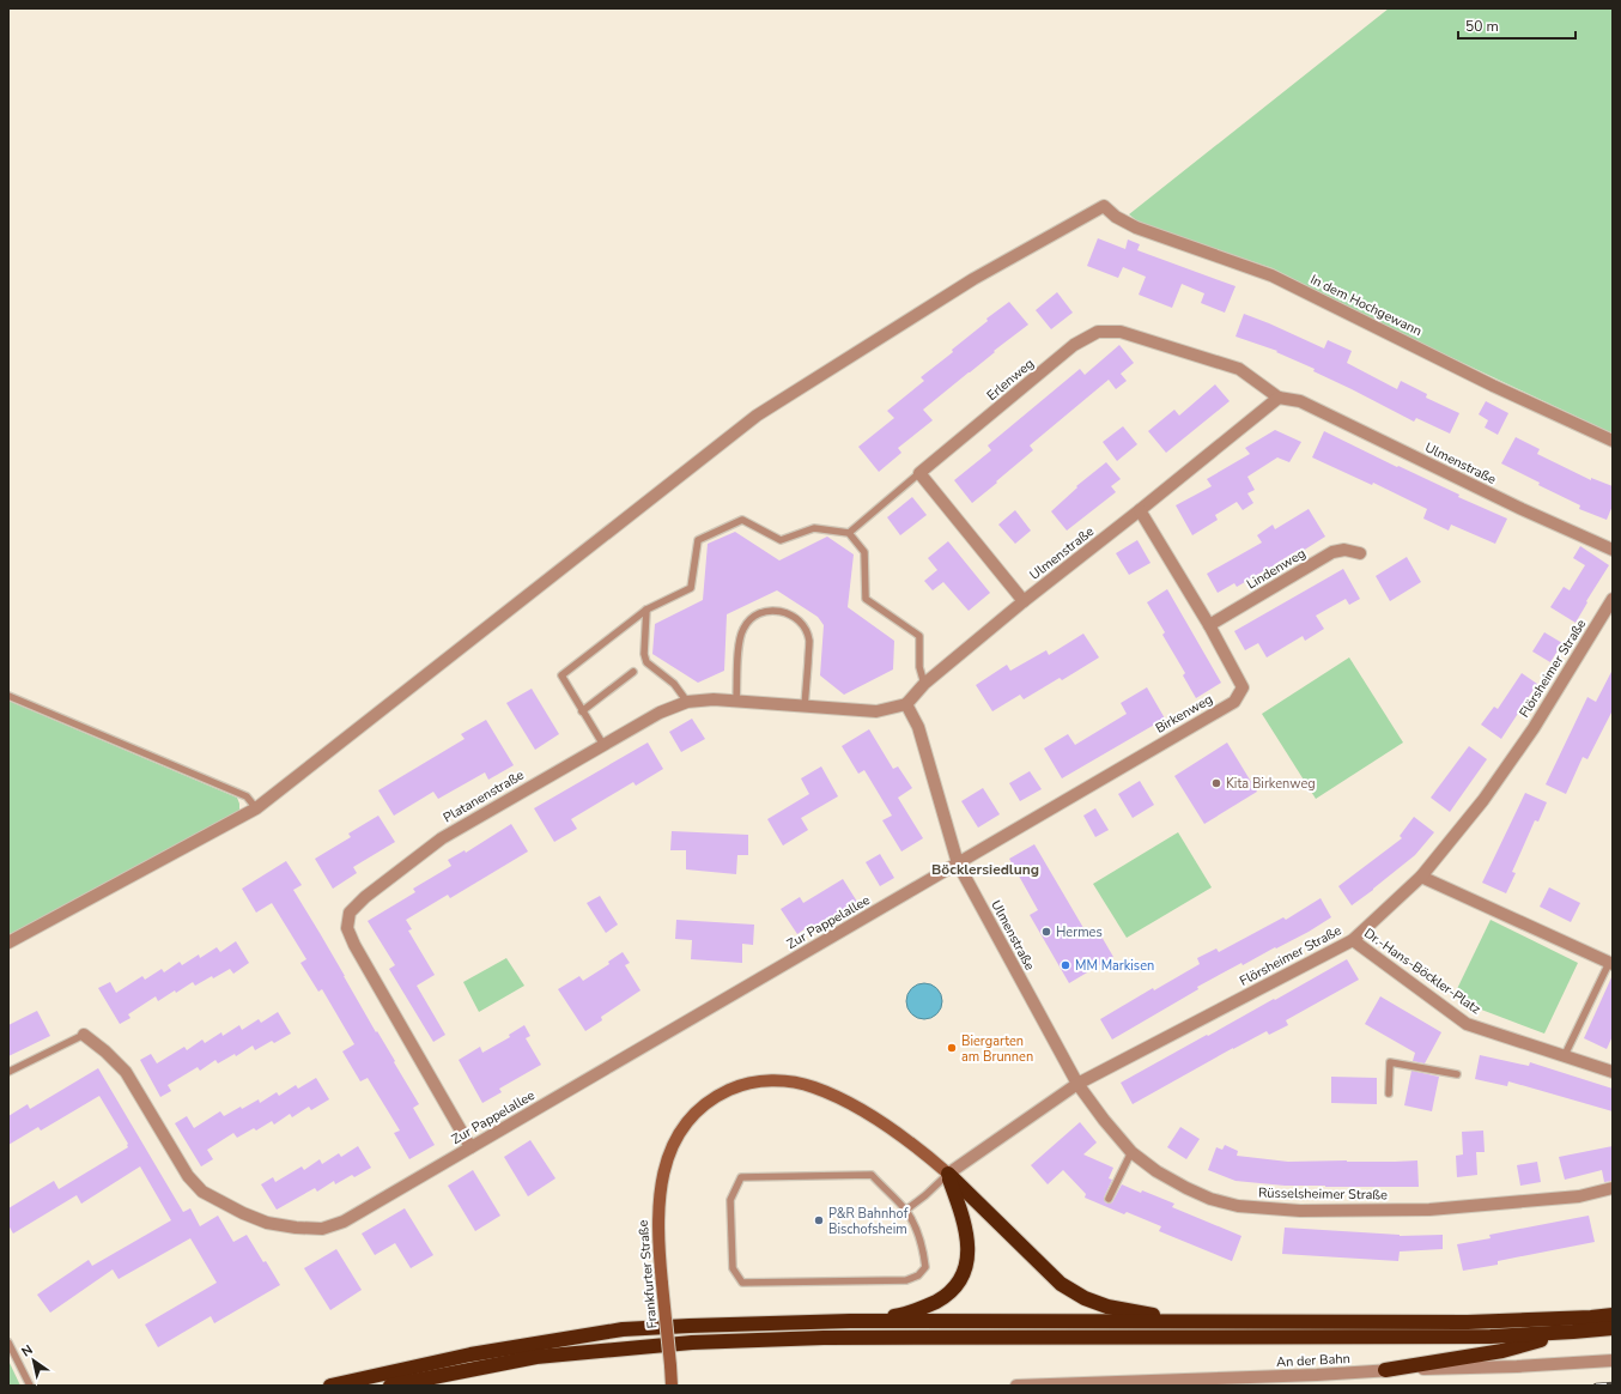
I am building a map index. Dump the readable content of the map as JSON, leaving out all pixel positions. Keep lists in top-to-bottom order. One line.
{"streets":{"street":["In dem Hochgewann","Erlenweg","Ulmenstraße","Lindenweg","Flörsheimer Straße","Birkenweg","Platanenstraße","Zur Pappelallee","Dr.-Hans-Böckler-Platz","Rüsselsheimer Straße","Frankfurter Straße","An der Bahn"]},"crossings":[["Erlenweg","Ulmenstraße"],["Ulmenstraße","Flörsheimer Straße"],["Ulmenstraße","Birkenweg"],["Ulmenstraße","Platanenstraße"],["Ulmenstraße","Zur Pappelallee"],["Ulmenstraße","Rüsselsheimer Straße"],["Lindenweg","Birkenweg"],["Flörsheimer Straße","Dr.-Hans-Böckler-Platz"],["Flörsheimer Straße","Rüsselsheimer Straße"],["Flörsheimer Straße","Frankfurter Straße"],["Birkenweg","Zur Pappelallee"],["Platanenstraße","Zur Pappelallee"]],"districts":["Böcklersiedlung"],"places":["Kita Birkenweg","Hermes","MM Markisen","Biergarten am Brunnen","P&R Bahnhof Bischofsheim"],"scale_bar":"50 m","north":"top left"}
